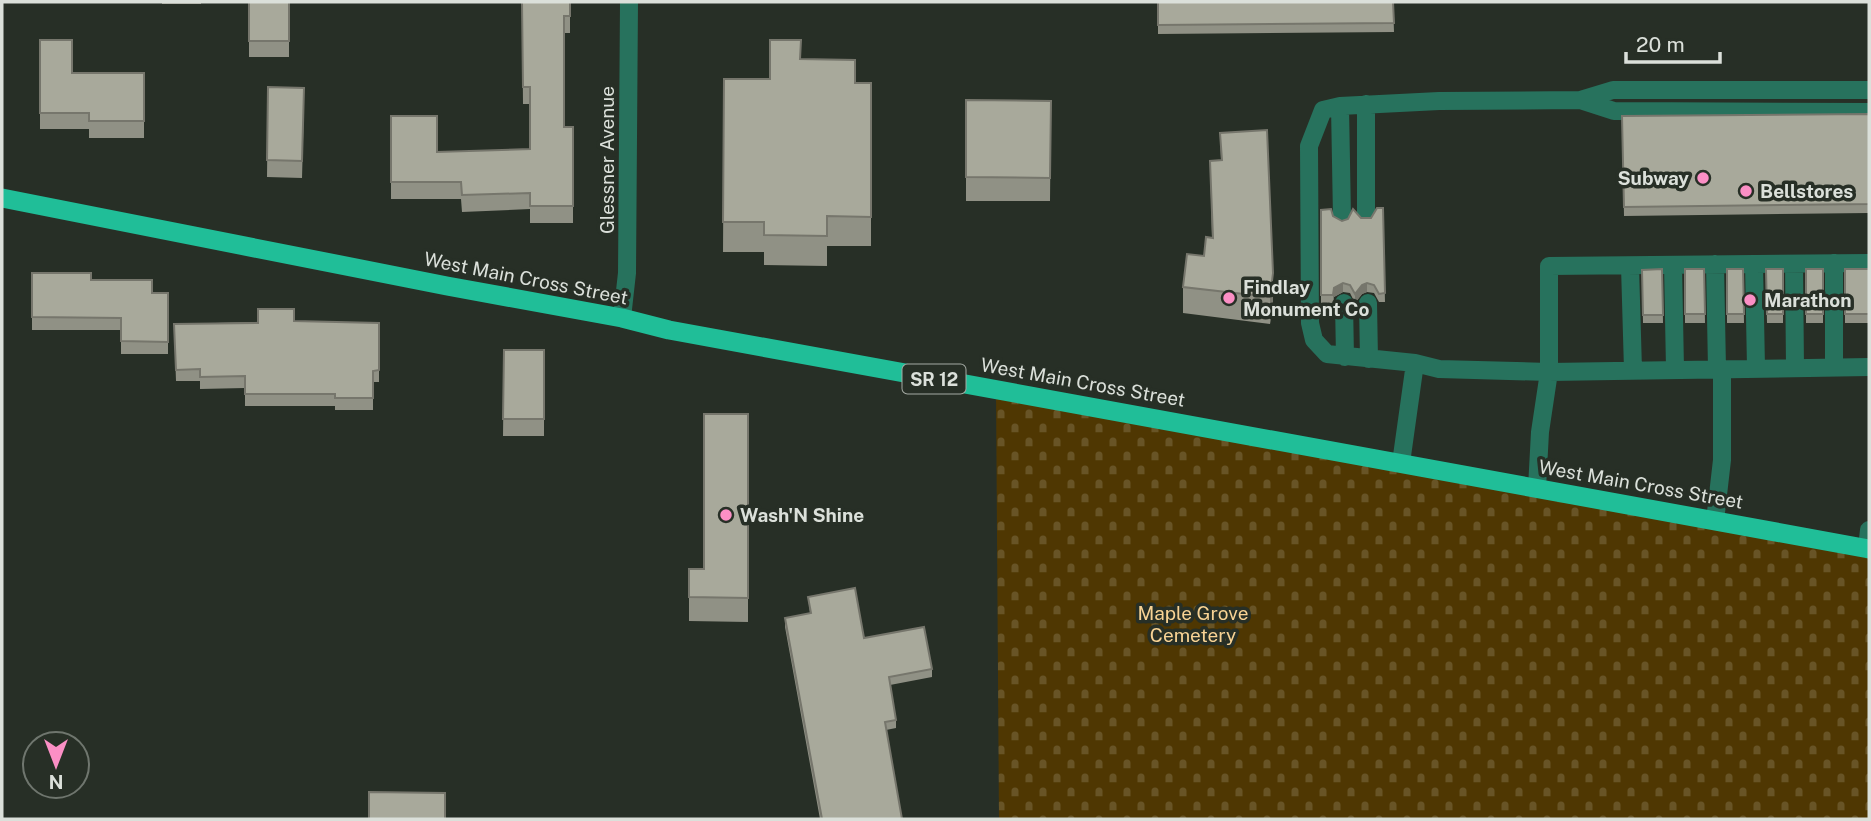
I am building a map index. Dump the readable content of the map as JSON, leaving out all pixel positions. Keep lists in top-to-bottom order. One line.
{"streets":{"highway":["West Main Cross Street","SR 12"],"street":["Glessner Avenue"]},"crossings":[["Glessner Avenue","West Main Cross Street"]],"parks":["Maple Grove Cemetery"],"places":["Subway","Bellstores","Findlay Monument Co","Marathon","Wash'N Shine"],"scale_bar":"20 m","north":"bottom"}
